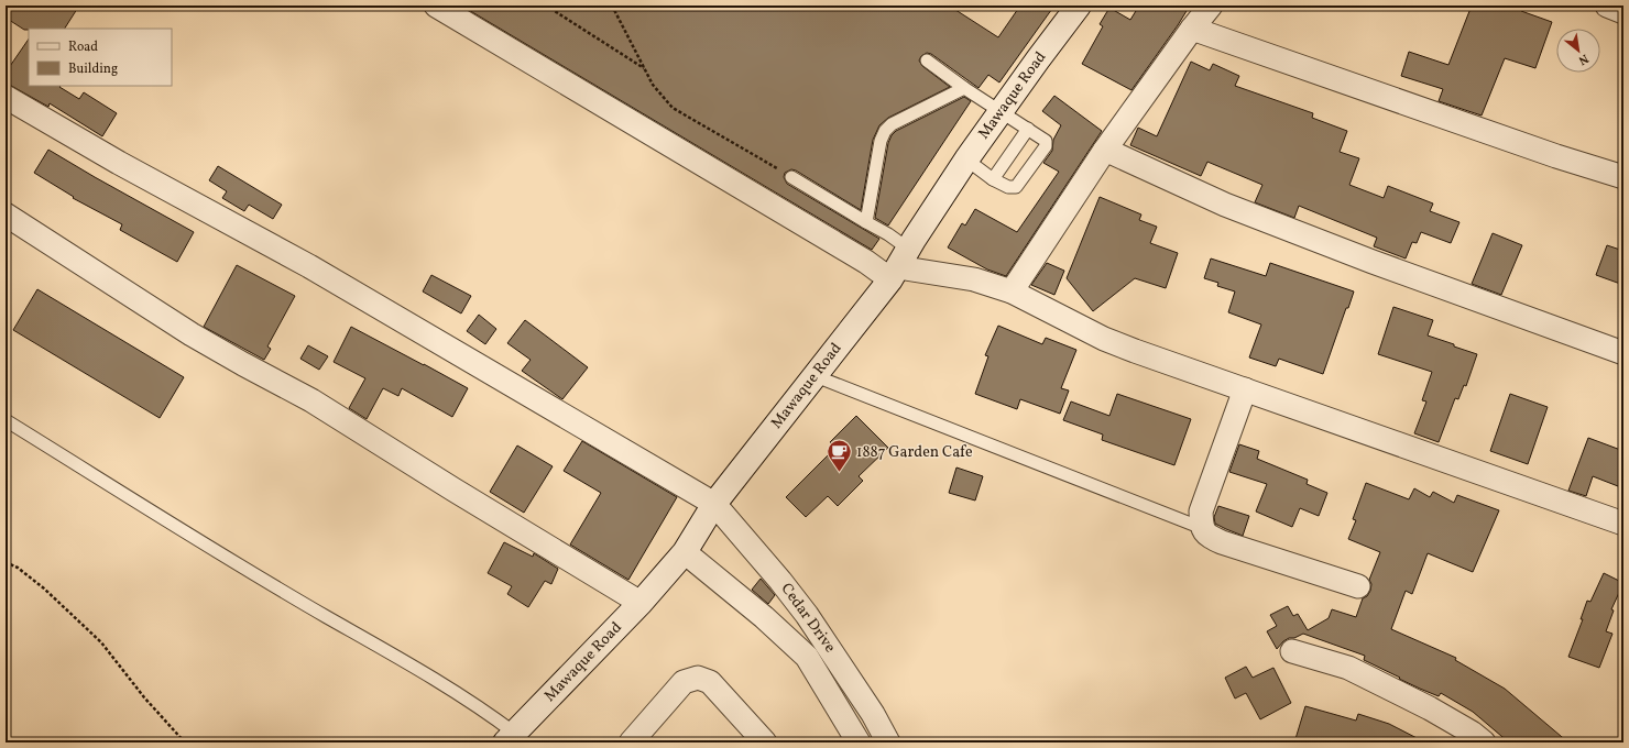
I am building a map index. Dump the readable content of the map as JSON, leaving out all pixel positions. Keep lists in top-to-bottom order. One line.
{"streets":{"main road":["Mawaque Road"],"street":["Cedar Drive"]},"crossings":[["Mawaque Road","Cedar Drive"]],"places":{"cafe":["1887 Garden Cafe"]},"legend":["Road","Building"],"north":"bottom right"}
